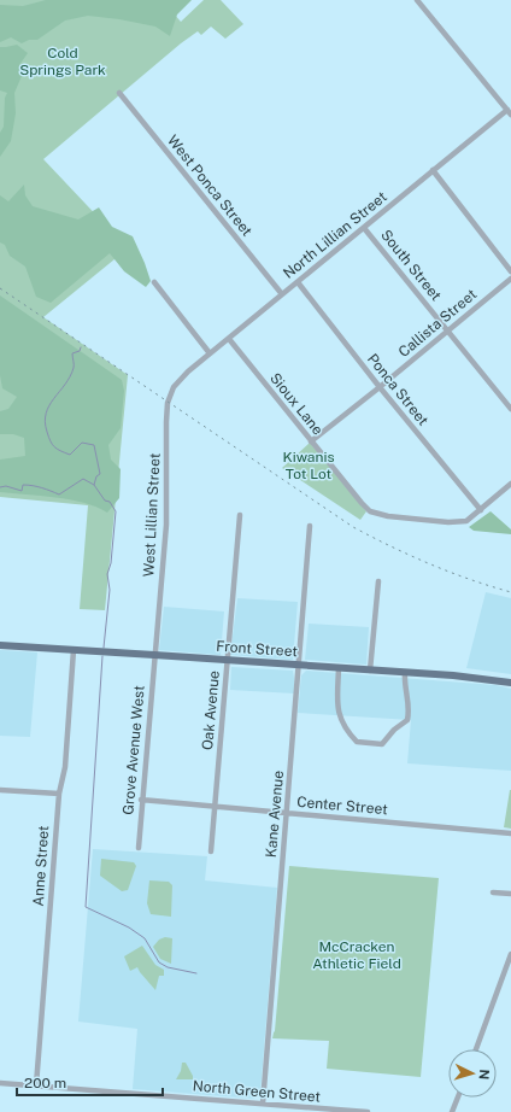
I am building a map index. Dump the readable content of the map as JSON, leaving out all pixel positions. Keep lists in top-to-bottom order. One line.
{"streets":{"main road":["Front Street"],"street":["West Ponca Street","North Lillian Street","South Street","Callista Street","Ponca Street","Sioux Lane","West Lillian Street","Oak Avenue","Grove Avenue West","Center Street","Kane Avenue","Anne Street","North Green Street"]},"crossings":[["West Ponca Street","North Lillian Street"],["North Lillian Street","South Street"],["North Lillian Street","Ponca Street"],["North Lillian Street","Sioux Lane"],["North Lillian Street","West Lillian Street"],["South Street","Callista Street"],["Callista Street","Ponca Street"],["Callista Street","Sioux Lane"],["Ponca Street","Sioux Lane"],["West Lillian Street","Front Street"],["West Lillian Street","Grove Avenue West"],["Front Street","Oak Avenue"],["Front Street","Grove Avenue West"],["Front Street","Kane Avenue"],["Front Street","Anne Street"],["Oak Avenue","Center Street"],["Grove Avenue West","Center Street"],["Center Street","Kane Avenue"],["Kane Avenue","North Green Street"],["Anne Street","North Green Street"]],"parks":["Cold Springs Park","Kiwanis Tot Lot","McCracken Athletic Field"],"scale_bar":"200 m","north":"right"}
